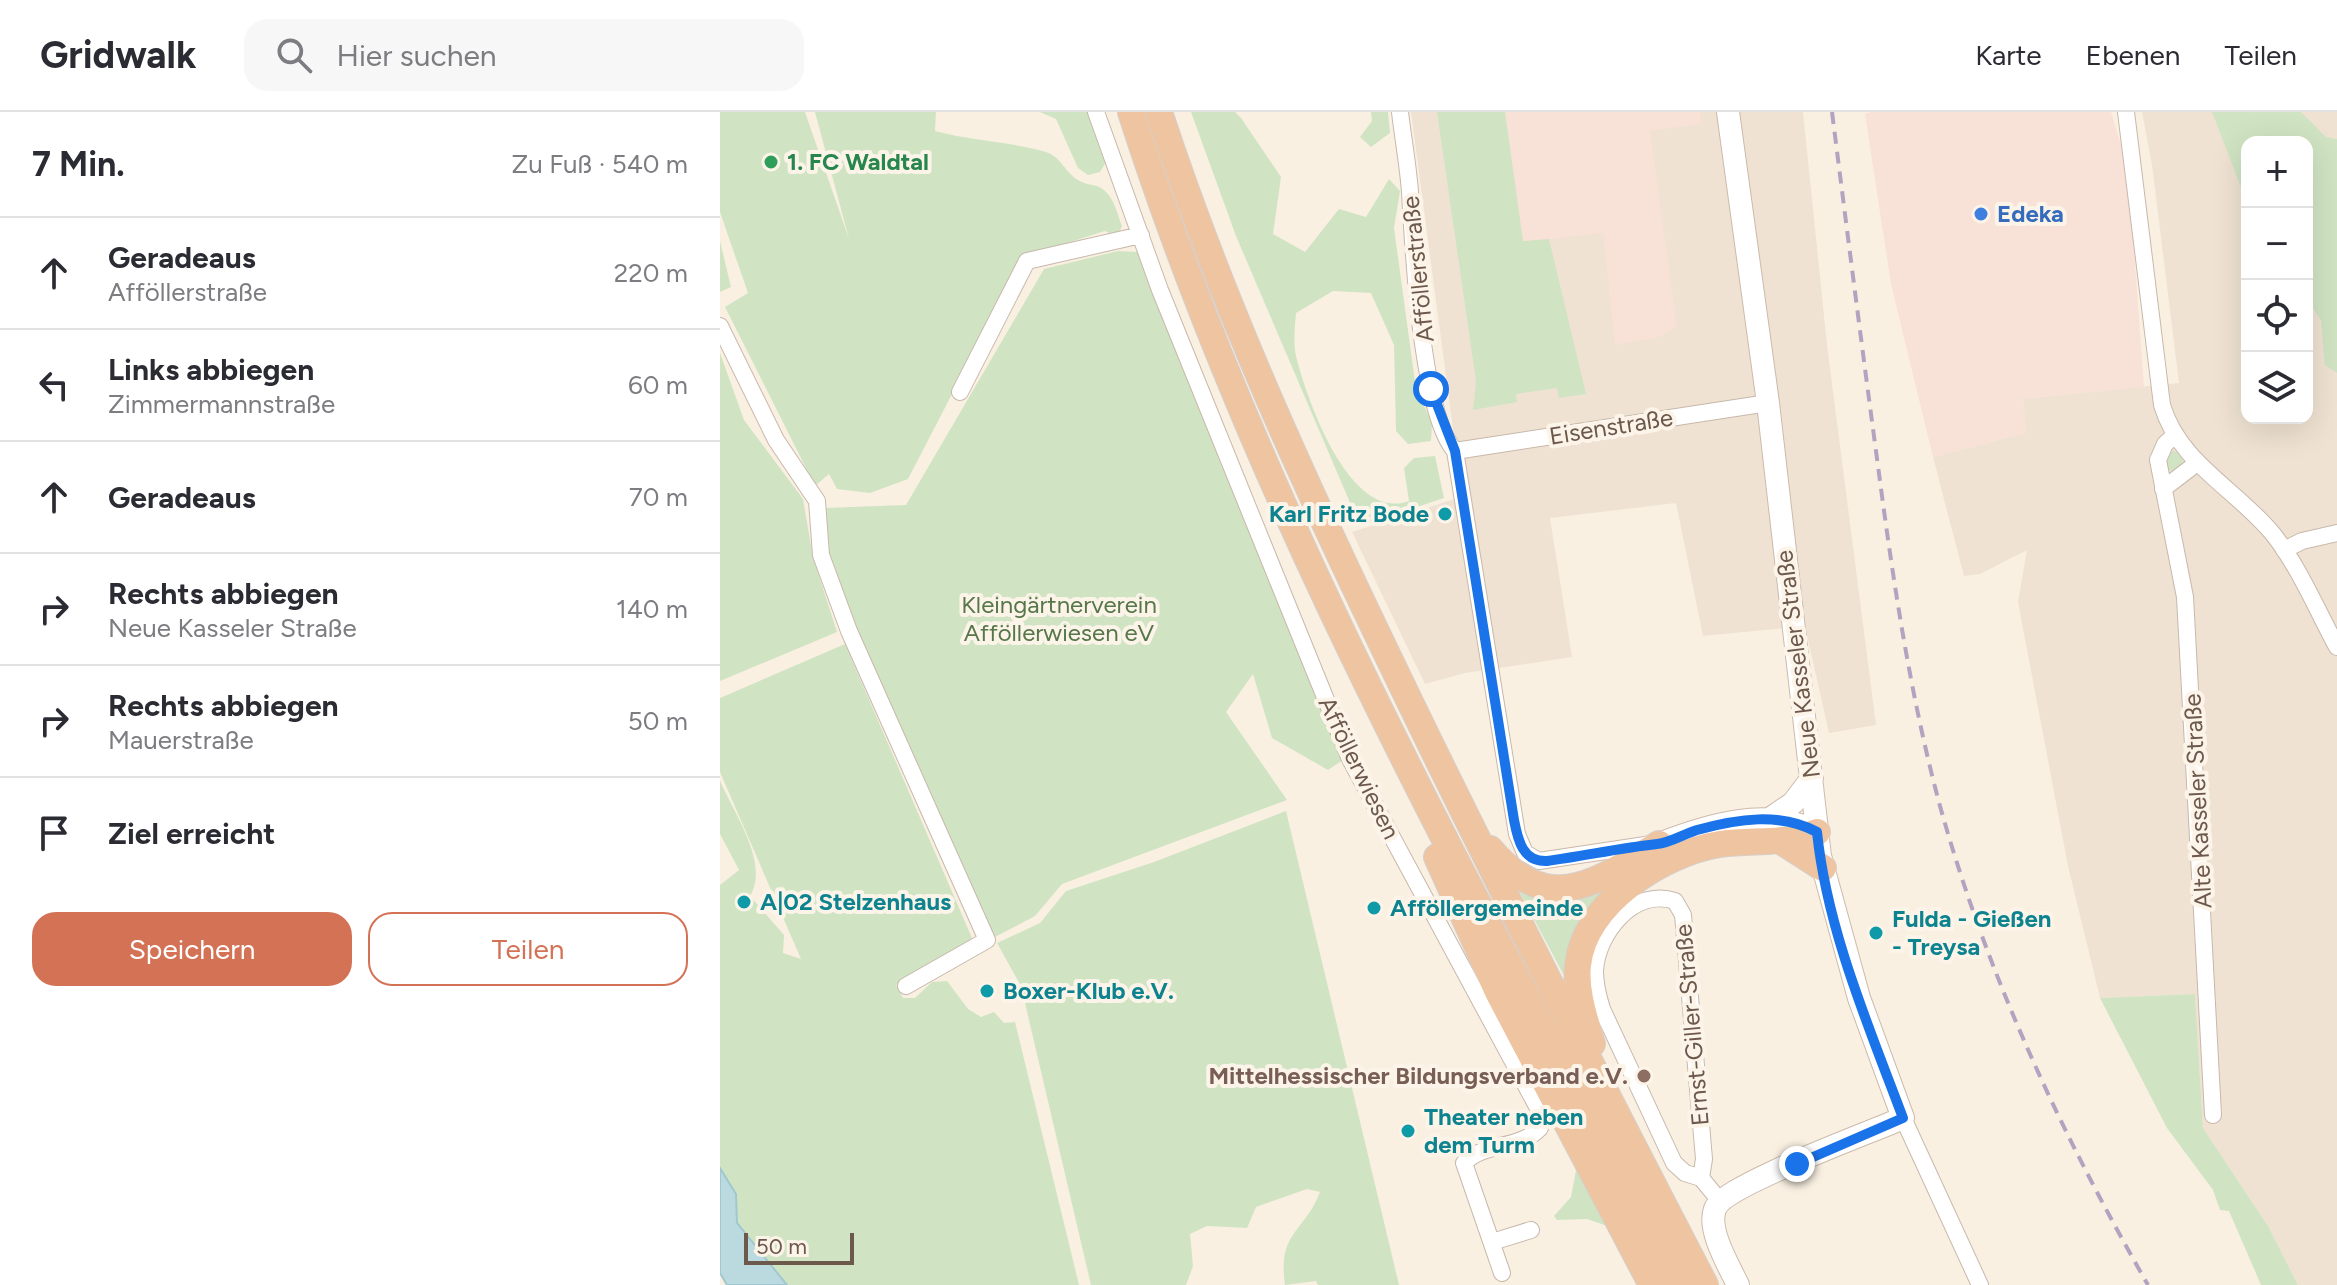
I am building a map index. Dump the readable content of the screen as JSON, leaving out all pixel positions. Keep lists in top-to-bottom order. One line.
{"streets":{"main road":["Neue Kasseler Straße"],"street":["Afföllerstraße","Eisenstraße","Afföllerwiesen","Alte Kasseler Straße","Ernst-Giller-Straße"]},"crossings":[["Afföllerstraße","Eisenstraße"],["Eisenstraße","Neue Kasseler Straße"]],"parks":["Kleingärtnerverein Afföllerwiesen eV"],"places":["1. FC Waldtal","Edeka","Karl Fritz Bode","A|02 Stelzenhaus","Afföllergemeinde","Fulda - Gießen - Treysa","Boxer-Klub e.V.","Mittelhessischer Bildungsverband e.V.","Theater neben dem Turm"],"scale_bar":"50 m","page":{"header":"Gridwalk","search":"Hier suchen","nav":["Karte","Ebenen","Teilen"],"heading":["7 Min.","Zu Fuß · 540 m"],"map_buttons":["+","−"],"list":[["Geradeaus","Afföllerstraße","220 m"],["Links abbiegen","Zimmermannstraße","60 m"],["Geradeaus","70 m"],["Rechts abbiegen","Neue Kasseler Straße","140 m"],["Rechts abbiegen","Mauerstraße","50 m"],"Ziel erreicht"],"buttons":["Speichern","Teilen"],"scale":"50 m"}}
